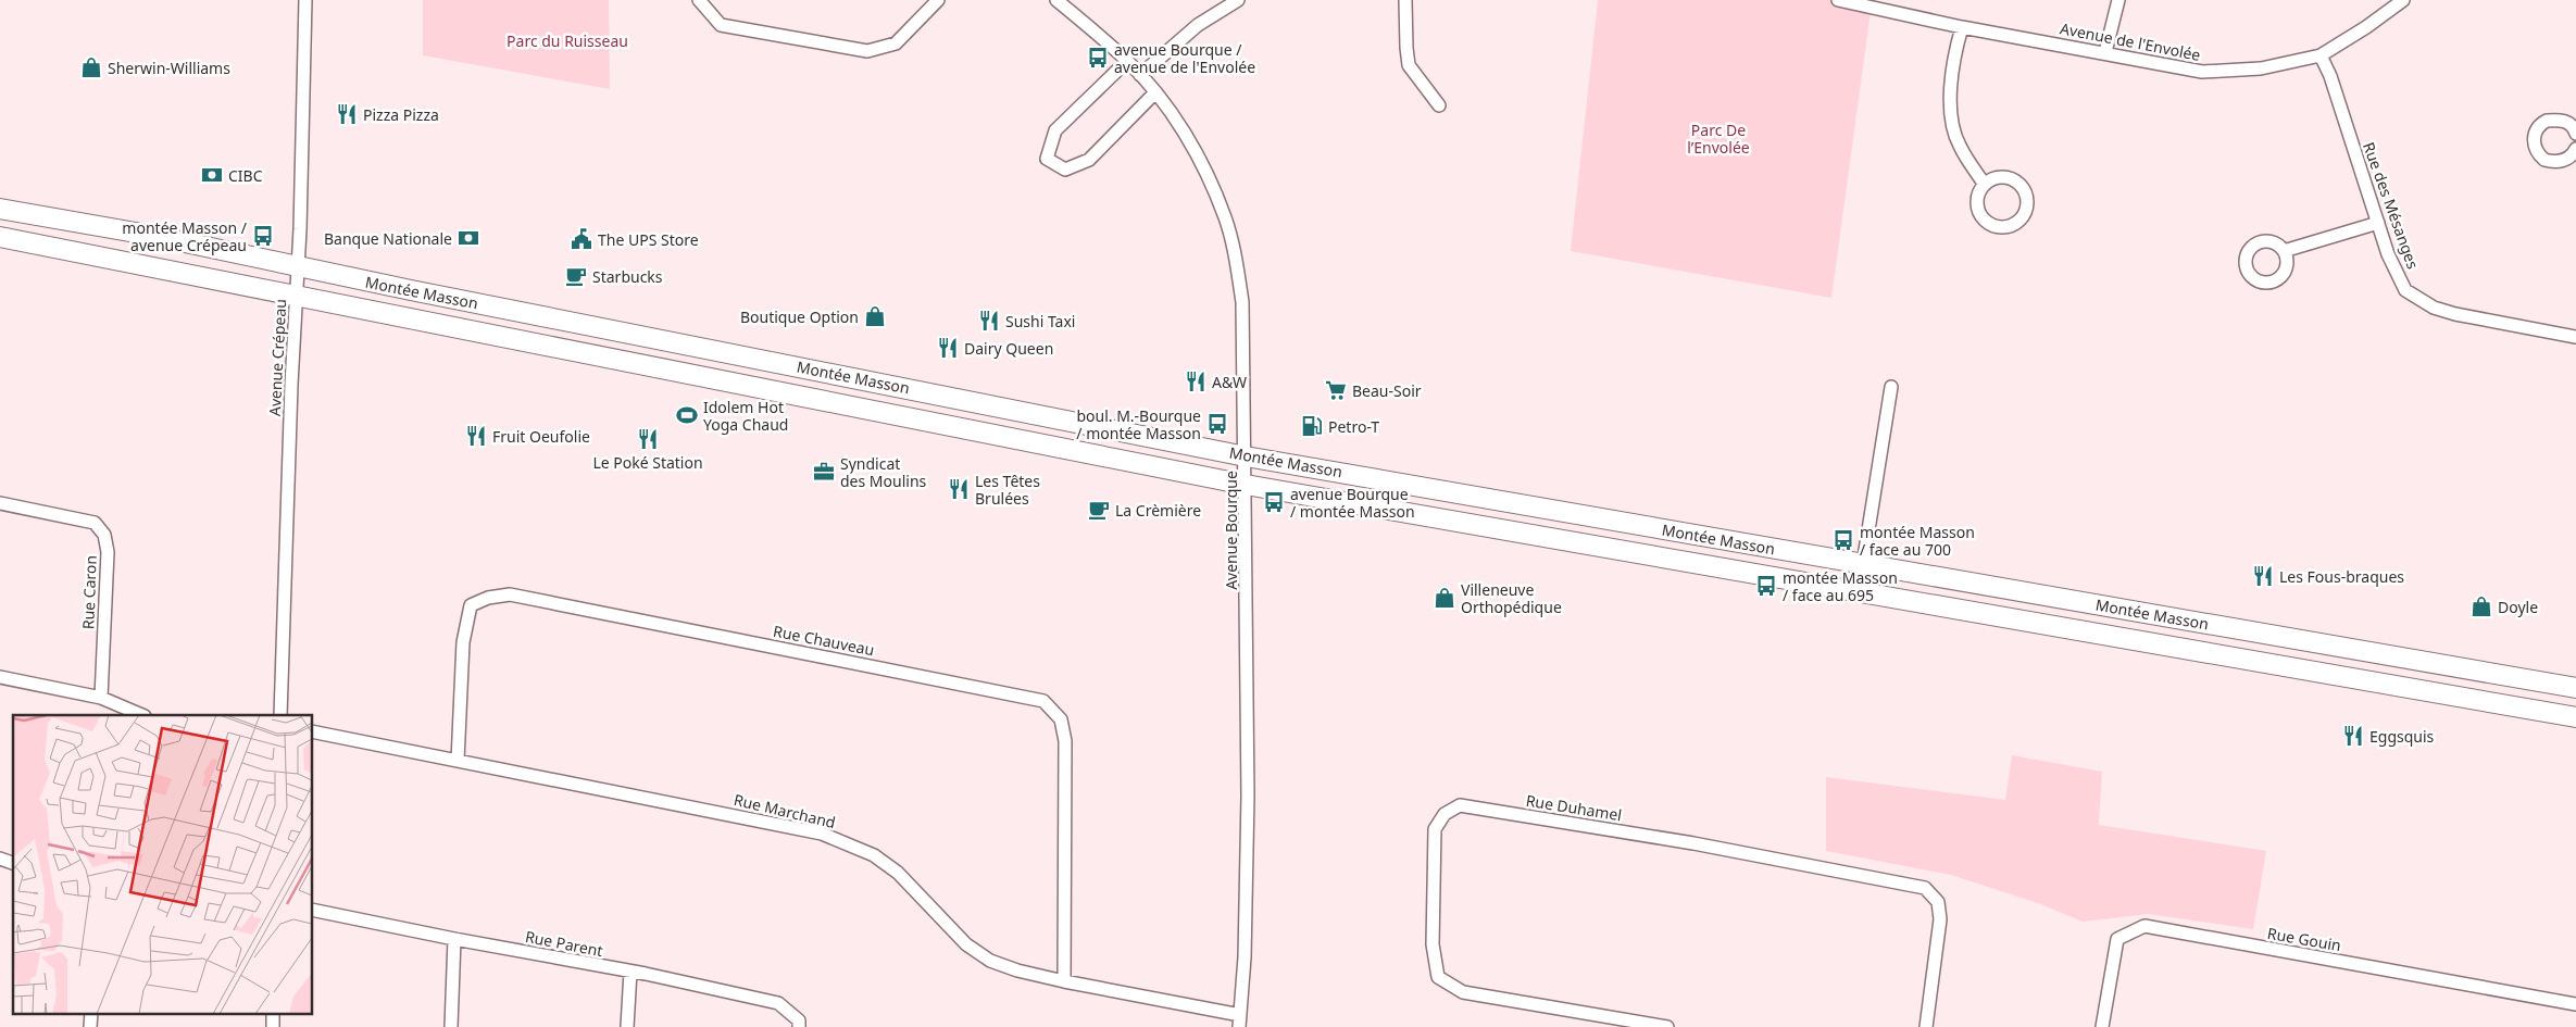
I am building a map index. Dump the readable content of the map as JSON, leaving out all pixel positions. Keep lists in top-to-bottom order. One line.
{"streets":{"main road":["Montée Masson"],"street":["Avenue de l'Envolée","Rue des Mésanges","Avenue Crépeau","Avenue Bourque","Rue Caron","Rue Chauveau","Rue Duhamel","Rue Marchand","Rue Gouin","Rue Parent"]},"crossings":[["Avenue de l'Envolée","Rue des Mésanges"],["Montée Masson","Avenue Crépeau"],["Montée Masson","Avenue Bourque"],["Avenue Bourque","Rue Marchand"],["Rue Chauveau","Rue Marchand"]],"parks":["Parc du Ruisseau","Parc De l’Envolée"],"places":{"bus stop":["avenue Bourque / avenue de l'Envolée","montée Masson / avenue Crépeau","boul. M.-Bourque / montée Masson","avenue Bourque / montée Masson","montée Masson / face au 700","montée Masson / face au 695"],"shop":["Sherwin-Williams","Boutique Option","Villeneuve Orthopédique","Doyle"],"restaurant":["Pizza Pizza","Sushi Taxi","Dairy Queen","A&W","Fruit Oeufolie","Le Poké Station","Les Têtes Brulées","Les Fous-braques","Eggsquis"],"bank":["CIBC","Banque Nationale"],"public building":["The UPS Store"],"cafe":["Starbucks","La Crèmière"],"supermarket":["Beau-Soir"],"sports":["Idolem Hot Yoga Chaud"],"fuel station":["Petro-T"],"office":["Syndicat des Moulins"]}}
